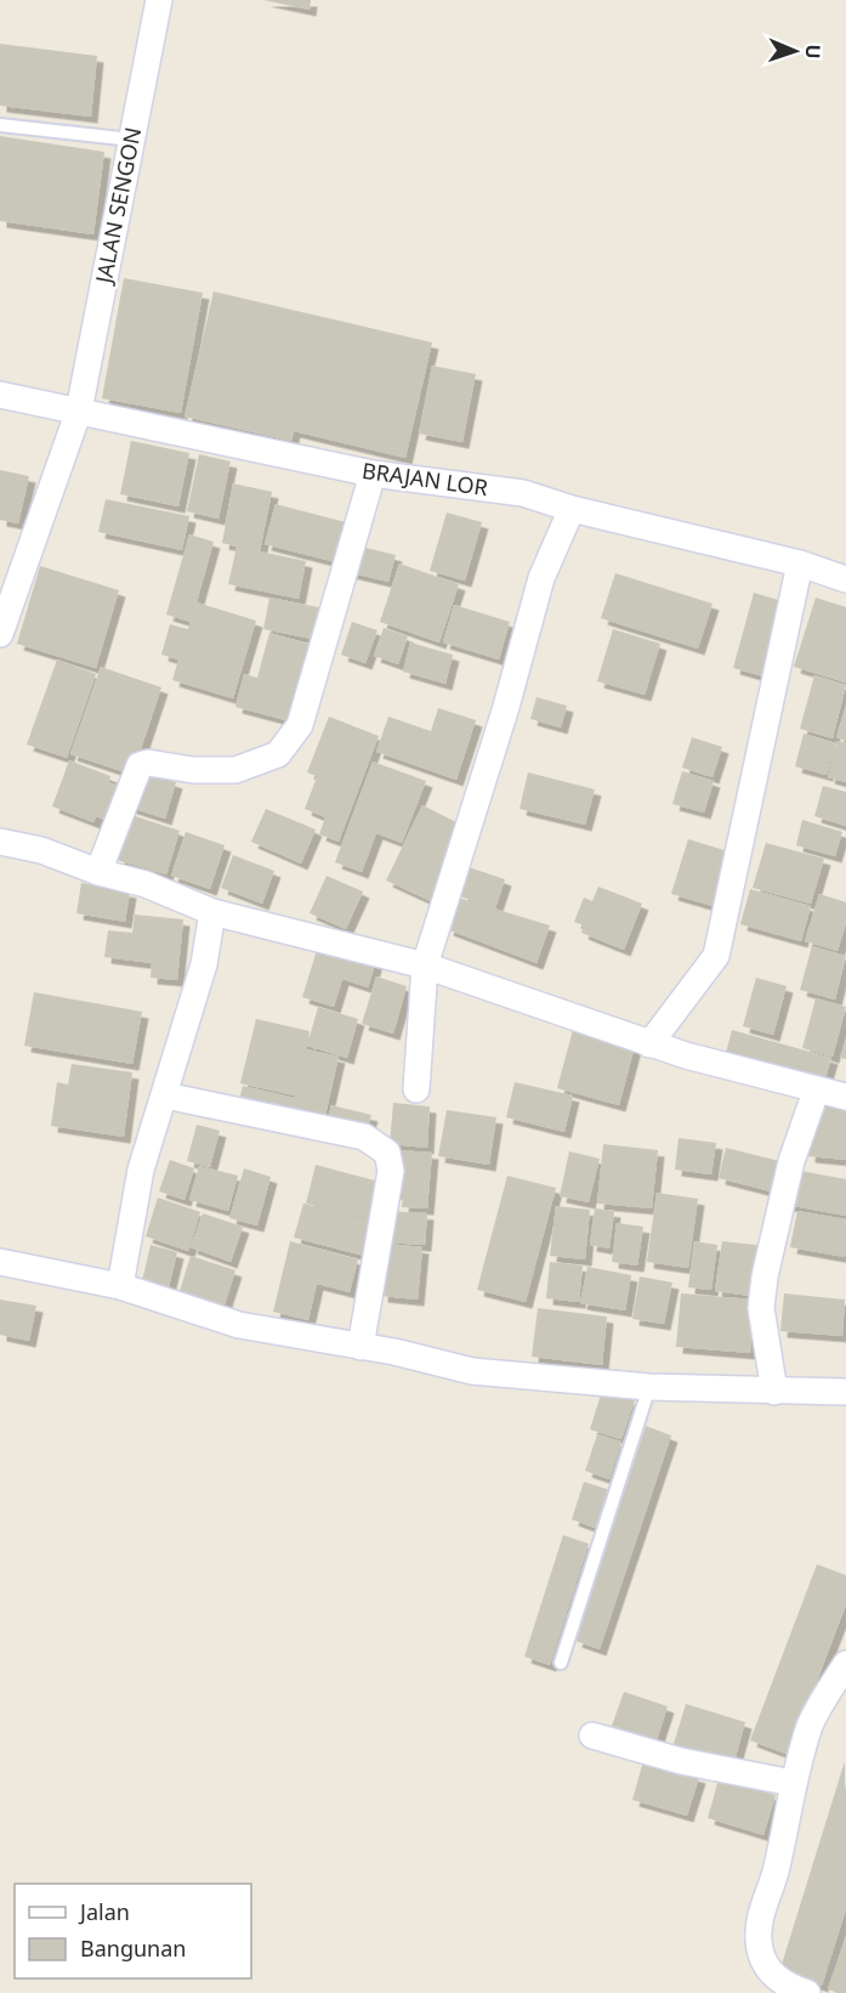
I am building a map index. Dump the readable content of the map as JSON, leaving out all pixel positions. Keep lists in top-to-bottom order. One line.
{"streets":{"street":["JALAN SENGON","BRAJAN LOR"]},"crossings":[["JALAN SENGON","BRAJAN LOR"]],"legend":["Jalan","Bangunan"],"north":"right"}
